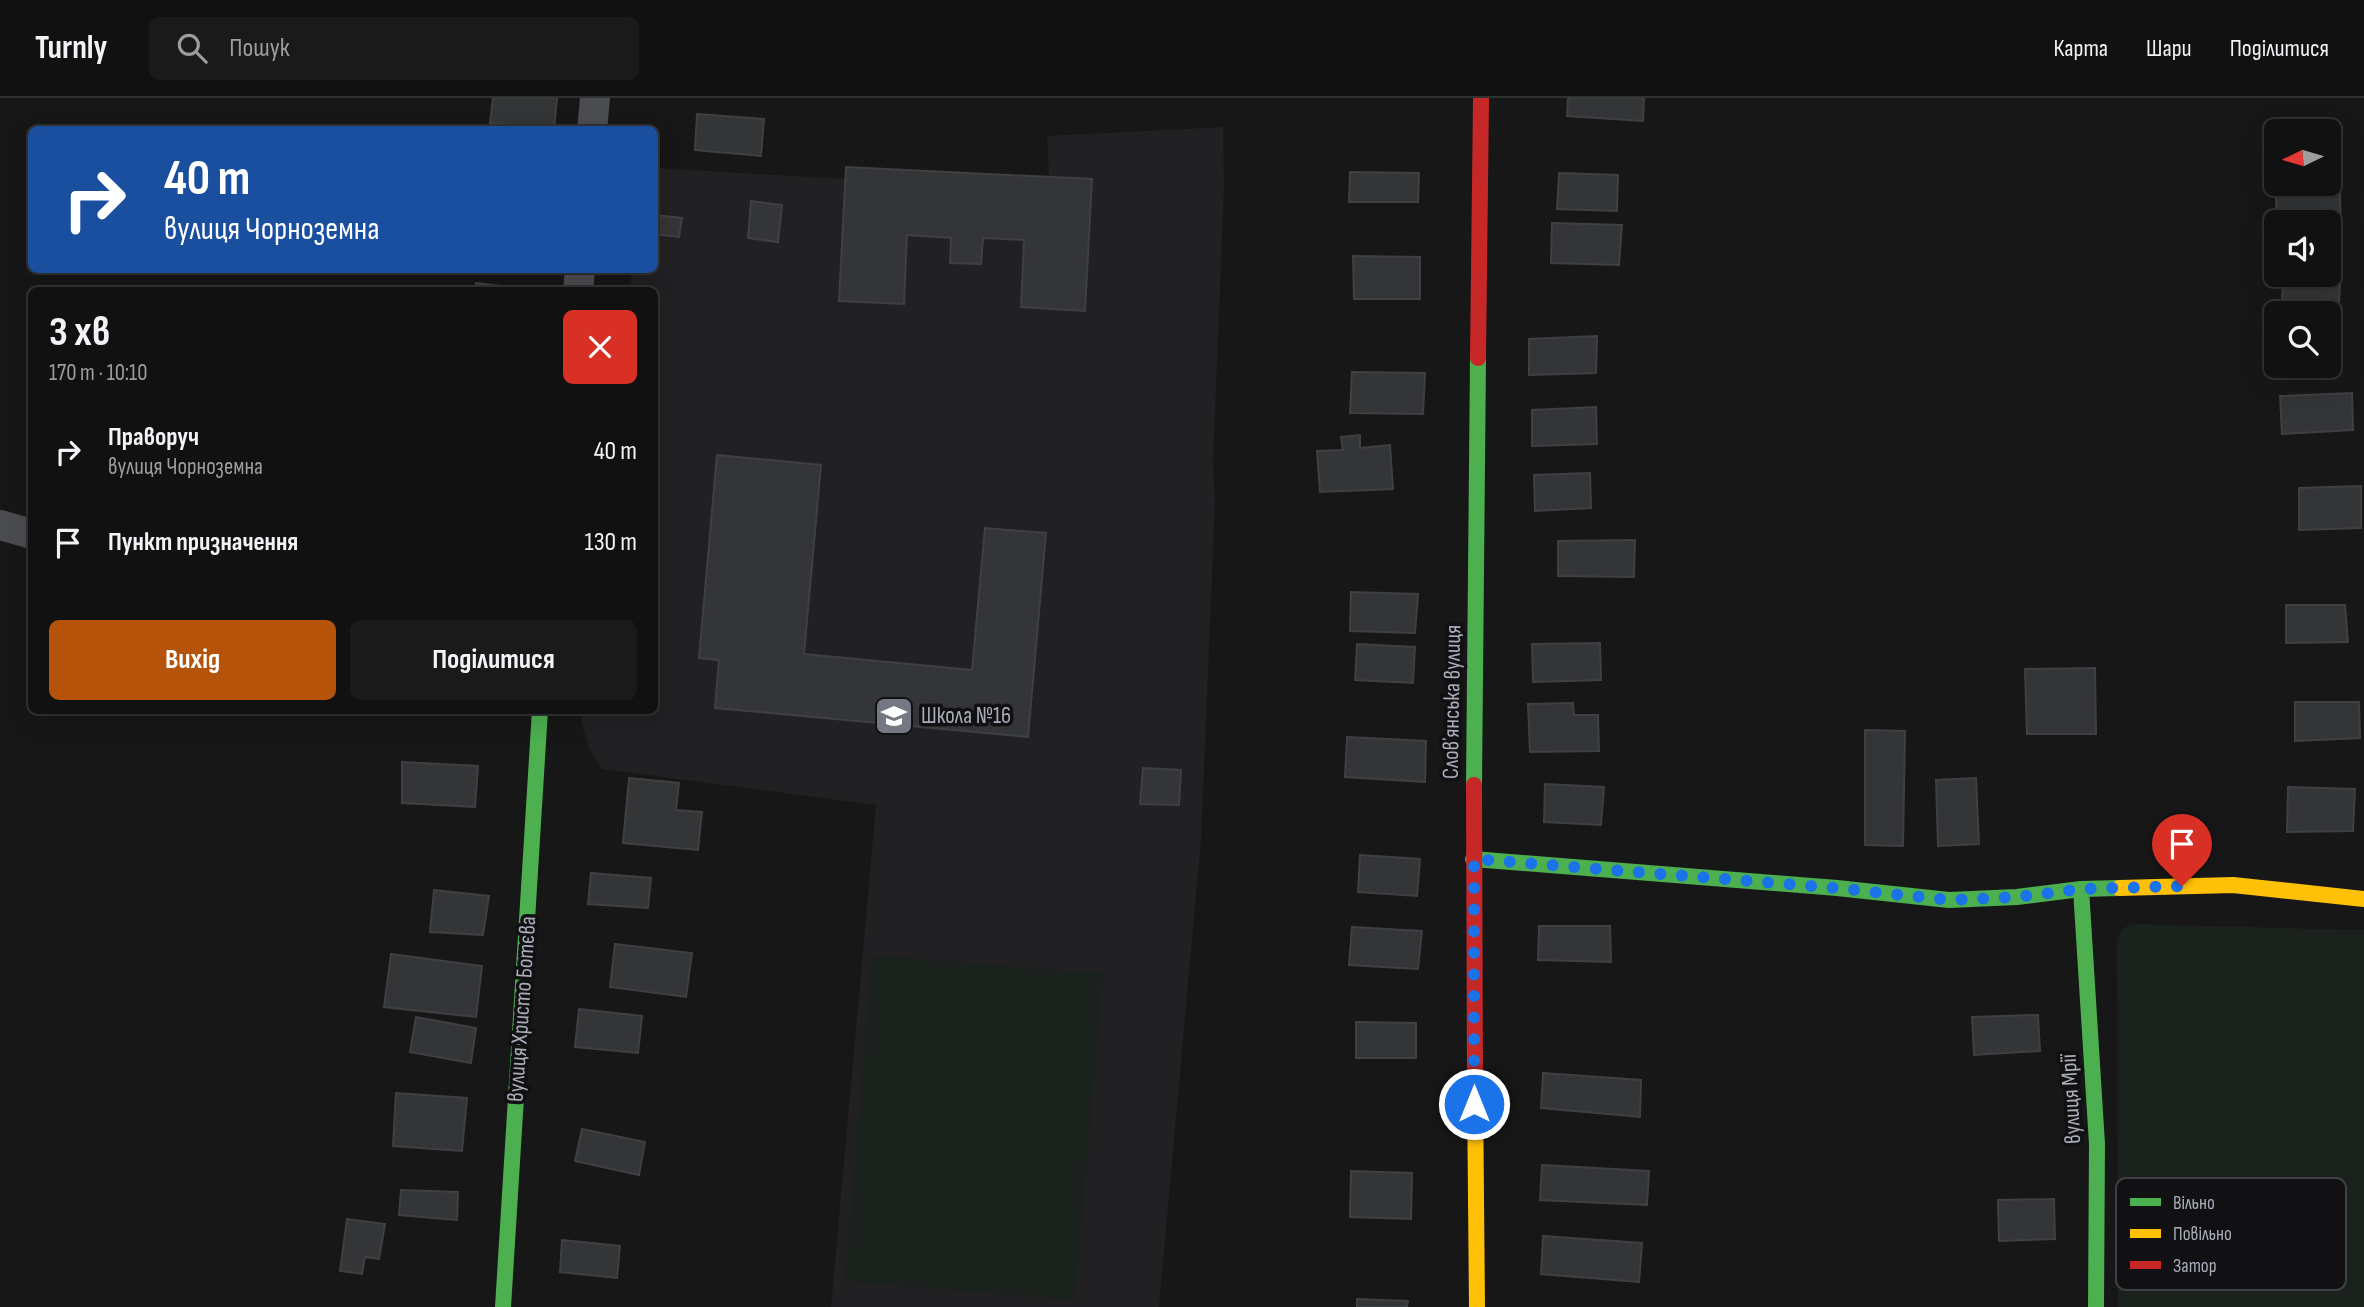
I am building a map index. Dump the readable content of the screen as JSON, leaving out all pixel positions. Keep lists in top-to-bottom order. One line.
{"streets":{"street":["Словʼянська вулиця","вулиця Христо Ботєва","вулиця Мрії"]},"places":{"school or university":["Школа №16"]},"legend":["Вільно","Повільно","Затор"],"north":"left","page":{"header":"Turnly","search":"Пошук","nav":["Карта","Шари","Поділитися"],"turn":["40 m","вулиця Чорноземна"],"heading":["3 хв","170 m · 10:10"],"list":[{"name":"Праворуч","note":"вулиця Чорноземна","value":"40 m"},{"name":"Пункт призначення","value":"130 m"}],"buttons":["Вихід","Поділитися"]}}
